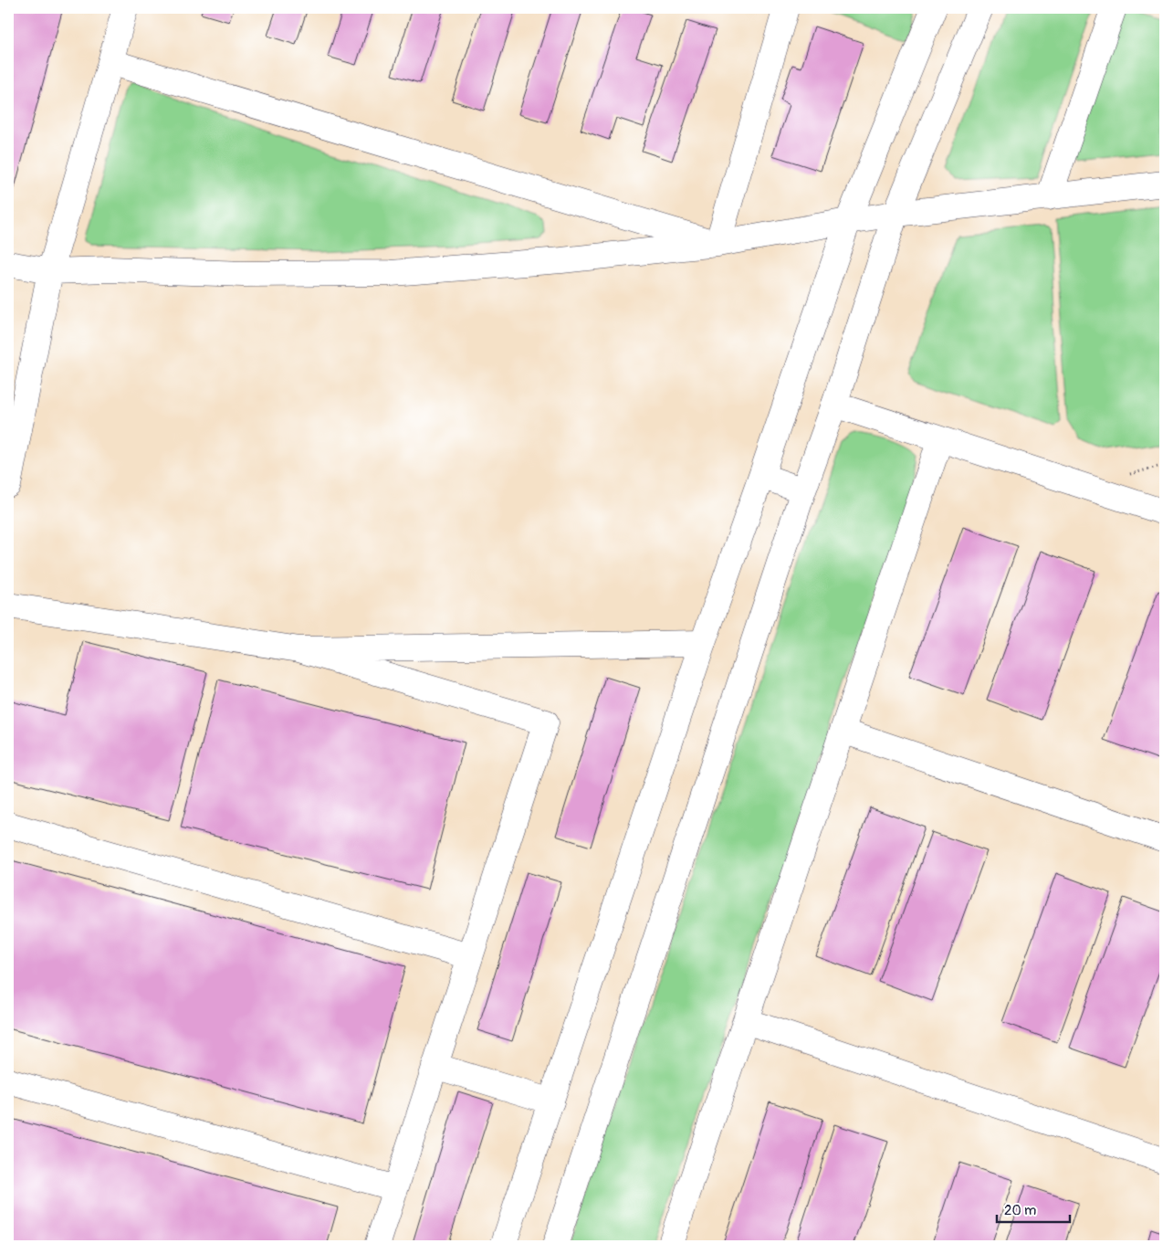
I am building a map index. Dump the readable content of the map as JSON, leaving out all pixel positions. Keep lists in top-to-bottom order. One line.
{"scale_bar":"20 m"}
